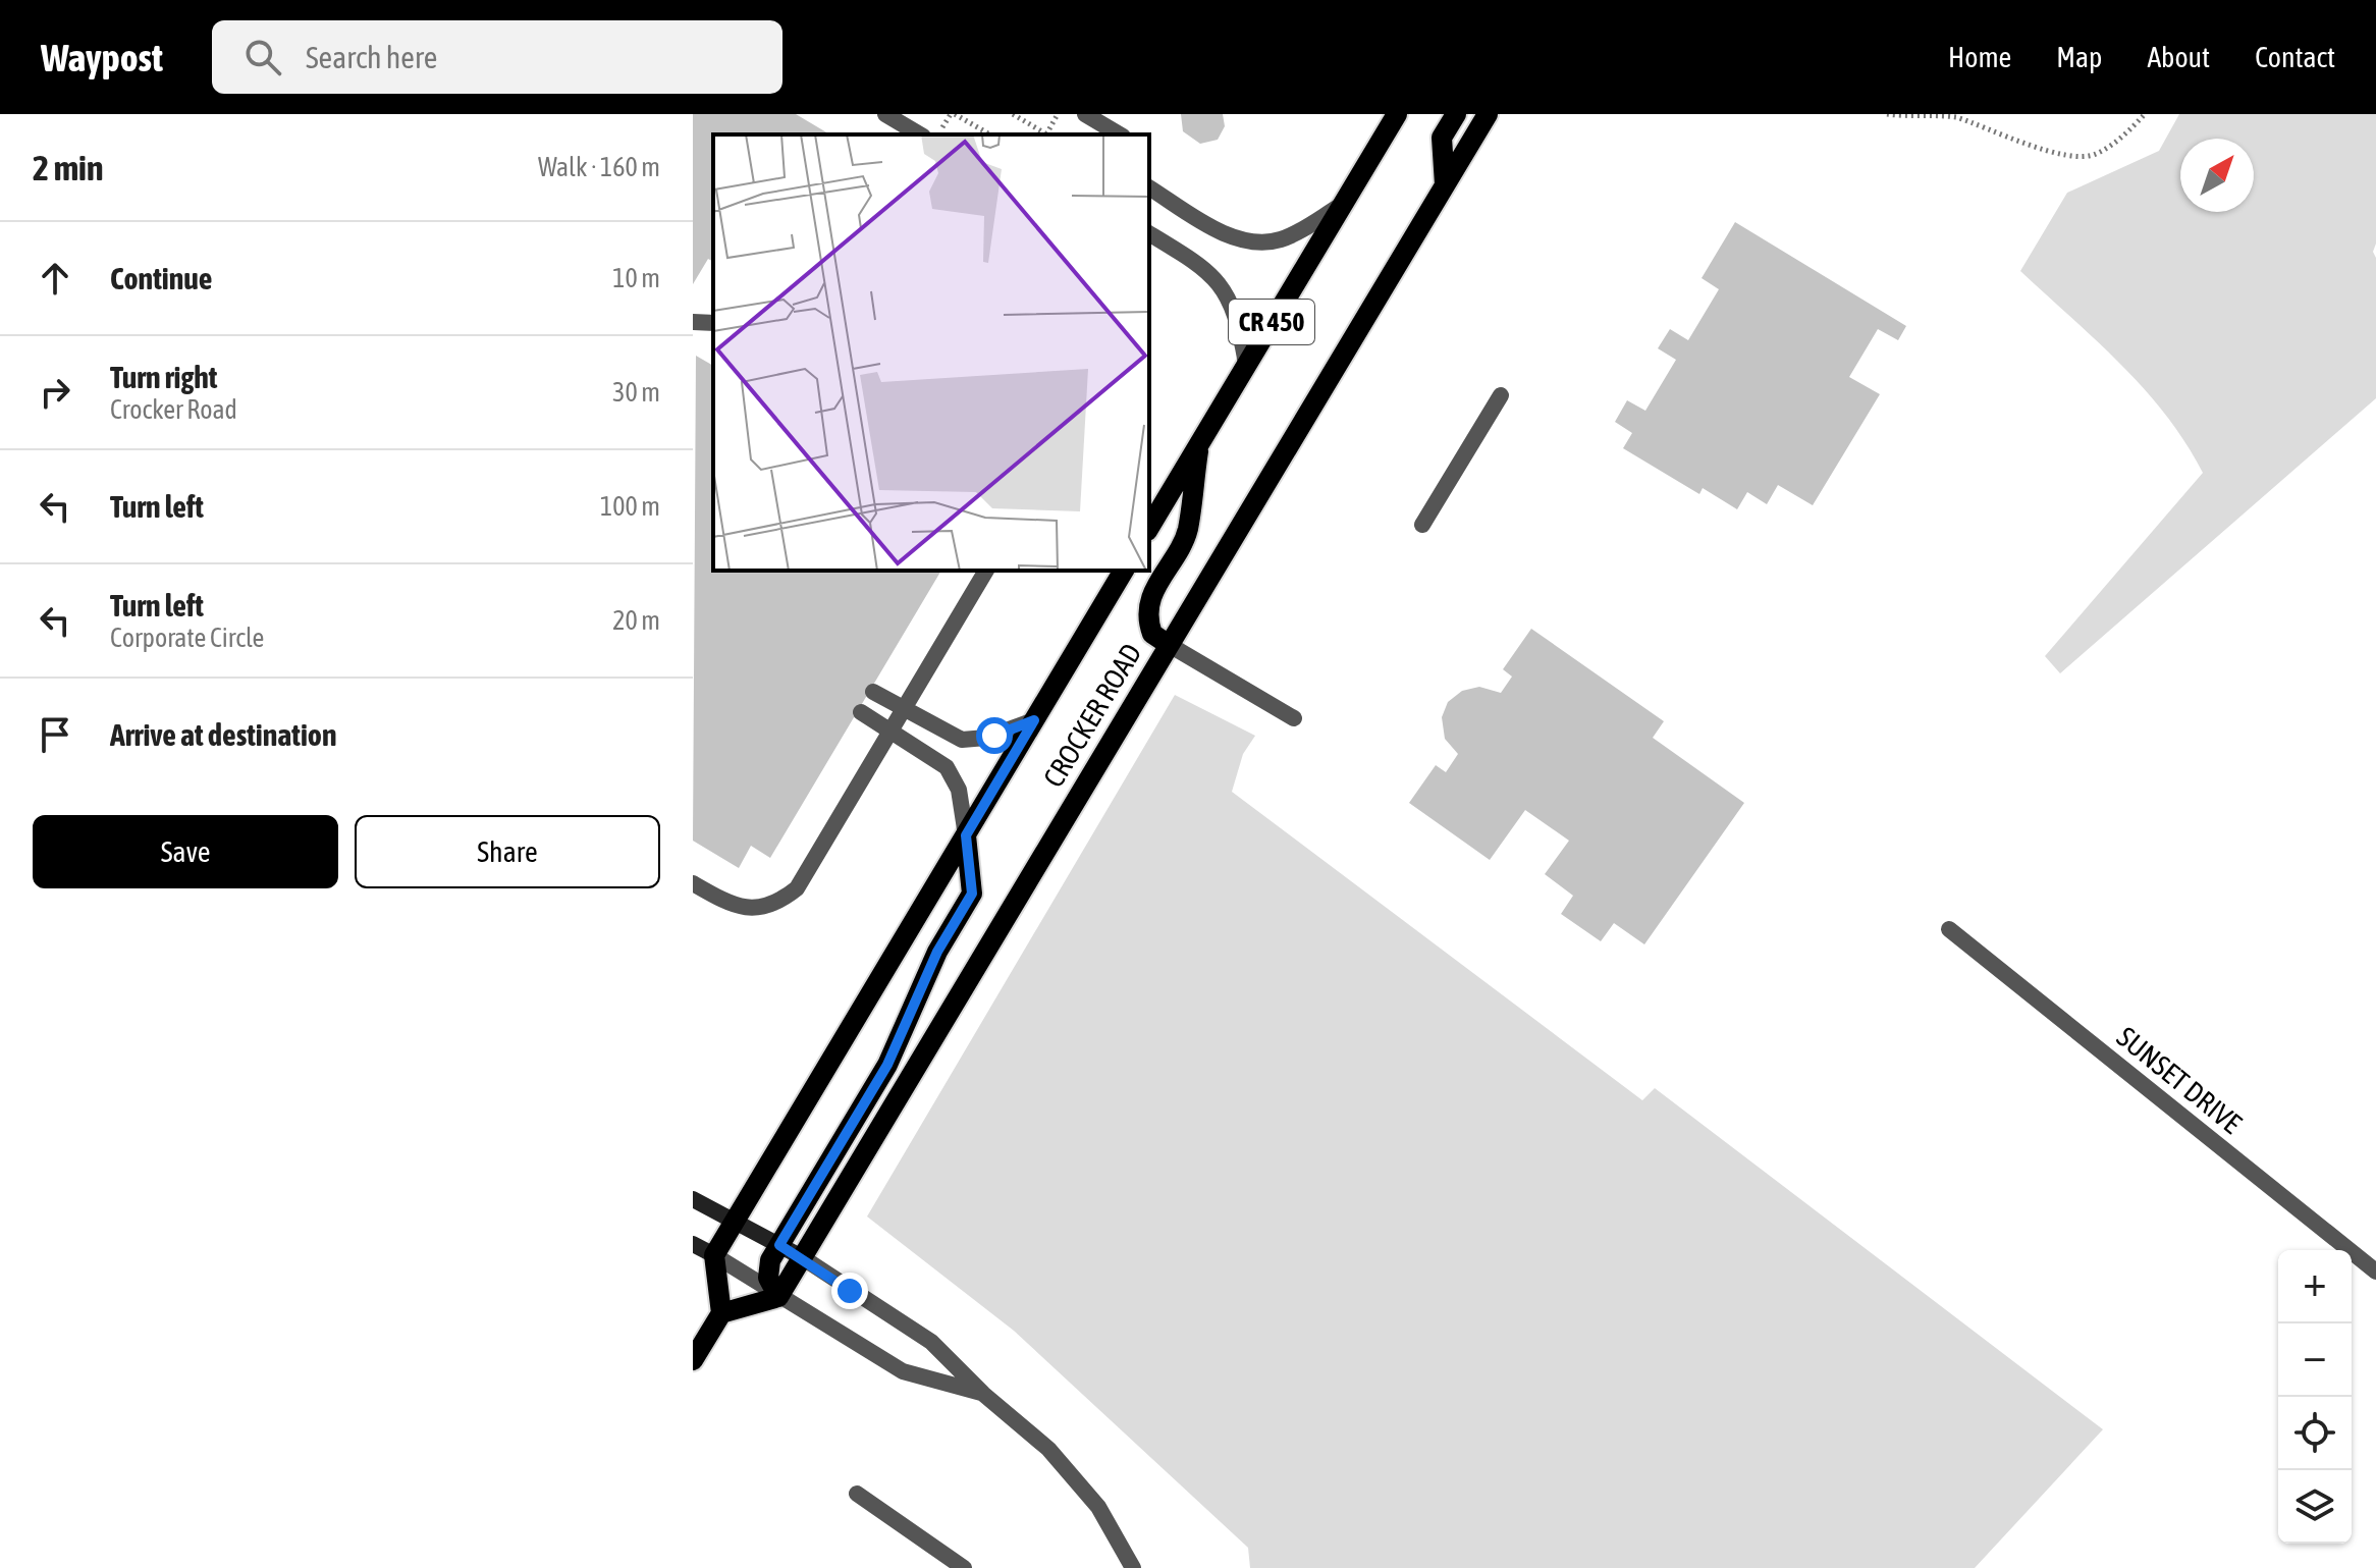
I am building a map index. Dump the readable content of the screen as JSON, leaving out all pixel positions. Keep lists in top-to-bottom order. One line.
{"streets":{"main road":["CR 450","CROCKER ROAD"],"street":["SUNSET DRIVE"]},"north":"top right","page":{"header":"Waypost","search":"Search here","nav":["Home","Map","About","Contact"],"heading":["2 min","Walk · 160 m"],"list":[["Continue","10 m"],["Turn right","Crocker Road","30 m"],["Turn left","100 m"],["Turn left","Corporate Circle","20 m"],"Arrive at destination"],"buttons":["Save","Share"],"map_buttons":["+","−"]}}
